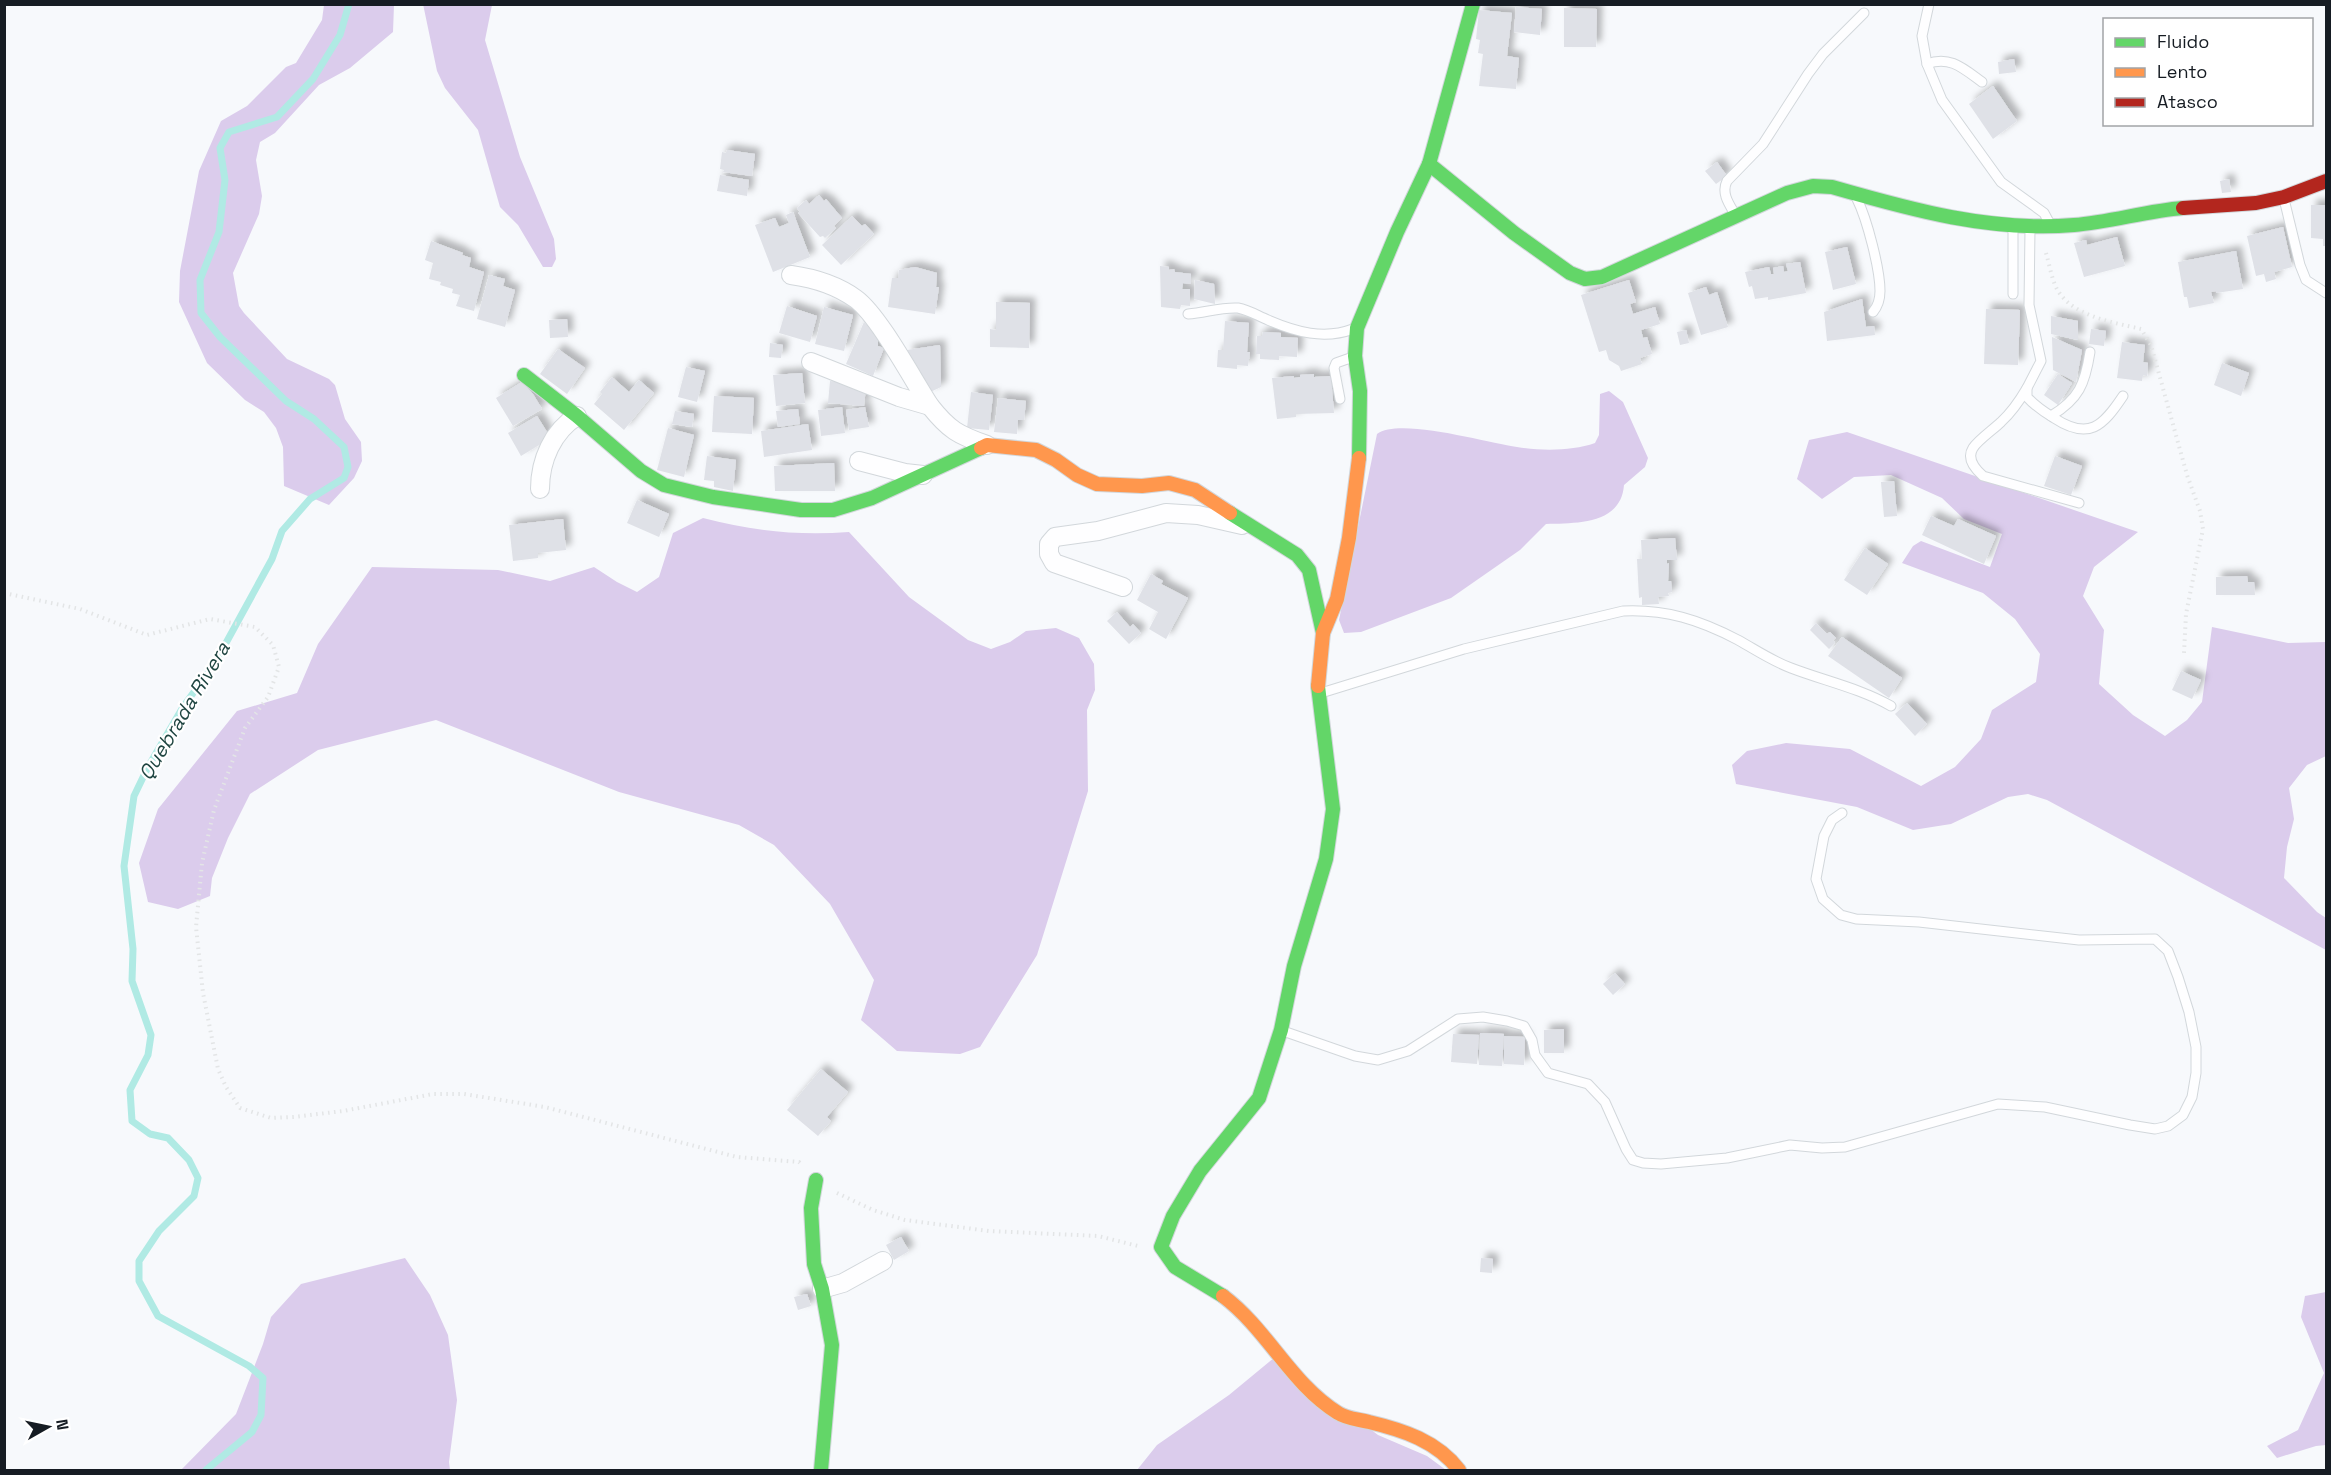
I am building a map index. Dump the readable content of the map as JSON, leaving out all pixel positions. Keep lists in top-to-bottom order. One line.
{"water":["Quebrada Rivera"],"legend":["Fluido","Lento","Atasco"],"north":"right"}
